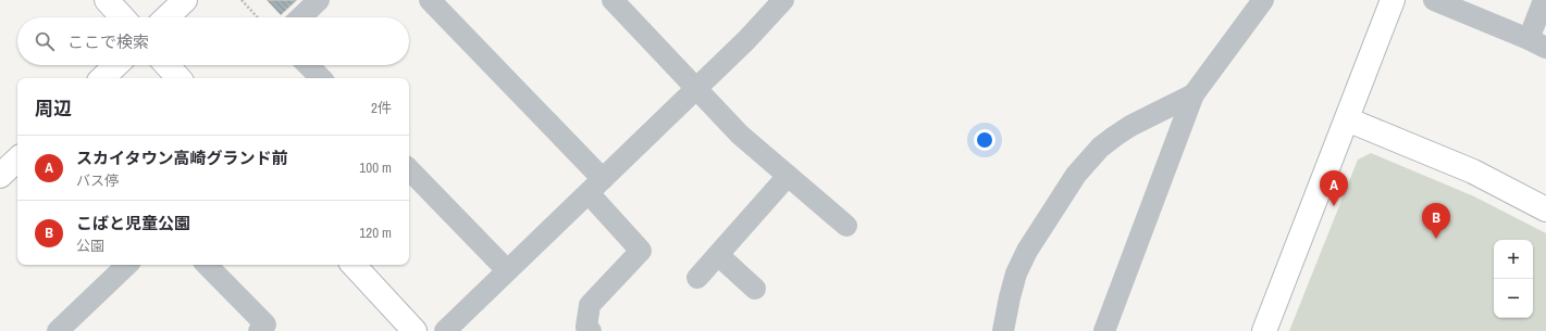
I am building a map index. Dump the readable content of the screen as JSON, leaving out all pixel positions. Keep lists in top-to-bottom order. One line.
{"page":{"search":"ここで検索","heading":["周辺","2件"],"list":[{"mark":"A","name":"スカイタウン高崎グランド前","note":"バス停","value":"100 m"},{"mark":"B","name":"こばと児童公園","note":"公園","value":"120 m"}],"pins":["A","B"],"map_buttons":["+","−"]}}
